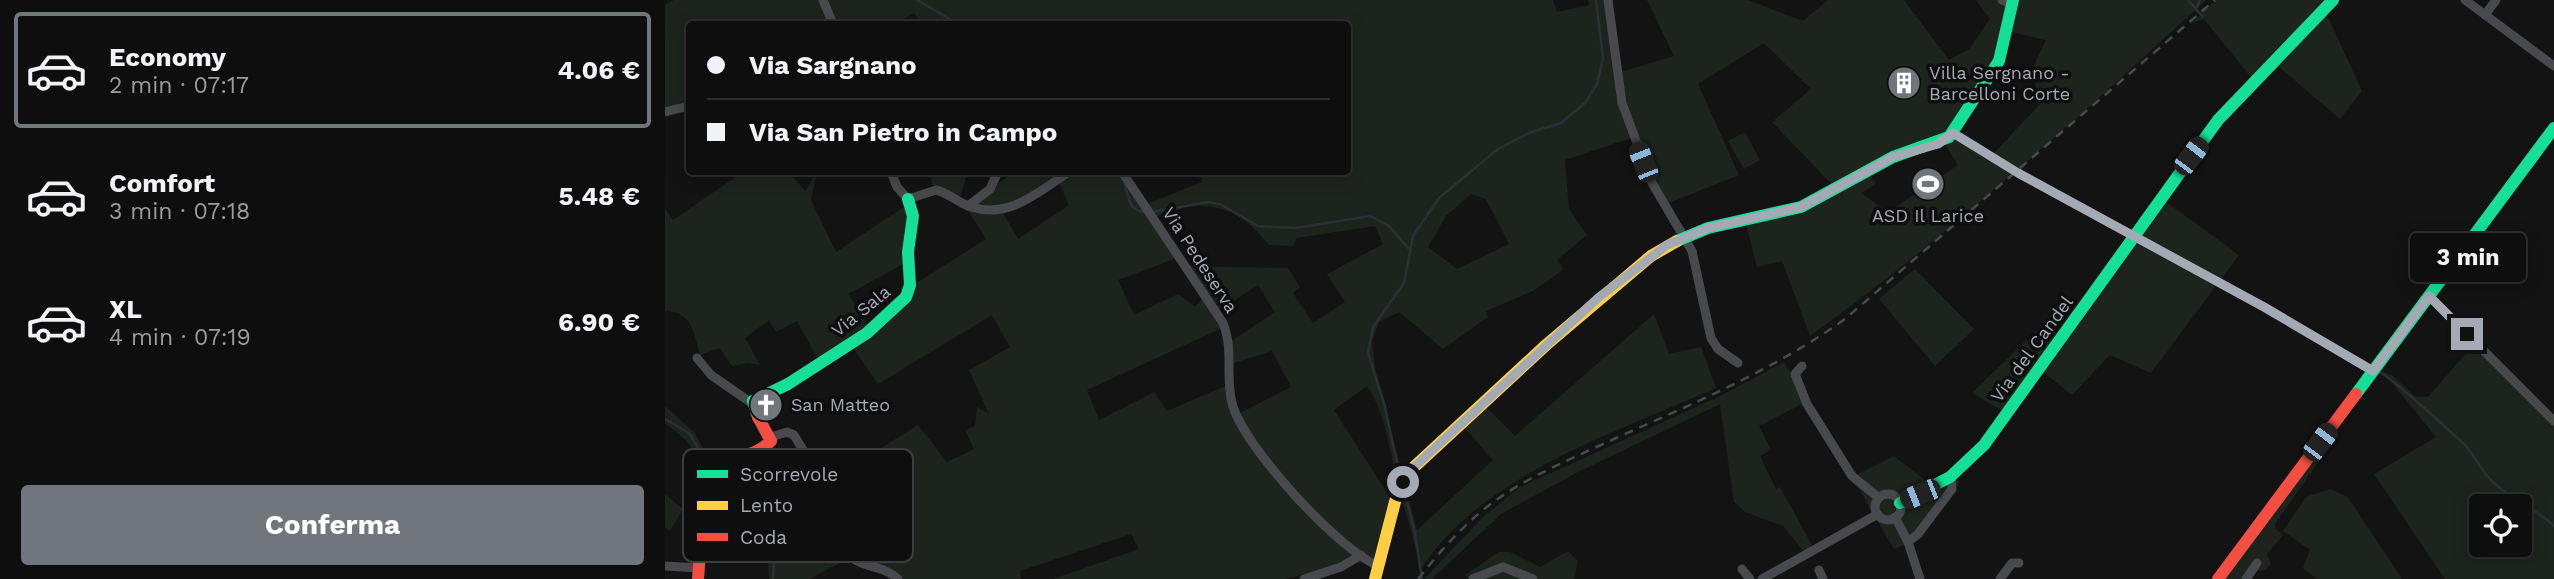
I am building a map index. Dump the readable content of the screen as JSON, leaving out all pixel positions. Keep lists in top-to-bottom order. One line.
{"streets":{"street":["Via Pedeserva","Via Sala","Via del Candel"]},"places":{"building":["Villa Sergnano - Barcelloni Corte"],"sports":["ASD Il Larice"],"church":["San Matteo"]},"legend":["Scorrevole","Lento","Coda"],"page":{"list":[{"name":"Economy","note":"2 min · 07:17","value":"4.06 €"},{"name":"Comfort","note":"3 min · 07:18","value":"5.48 €"},{"name":"XL","note":"4 min · 07:19","value":"6.90 €"}],"banner":["Via Sargnano","Via San Pietro in Campo"],"bubble":"3 min","buttons":"Conferma"}}
